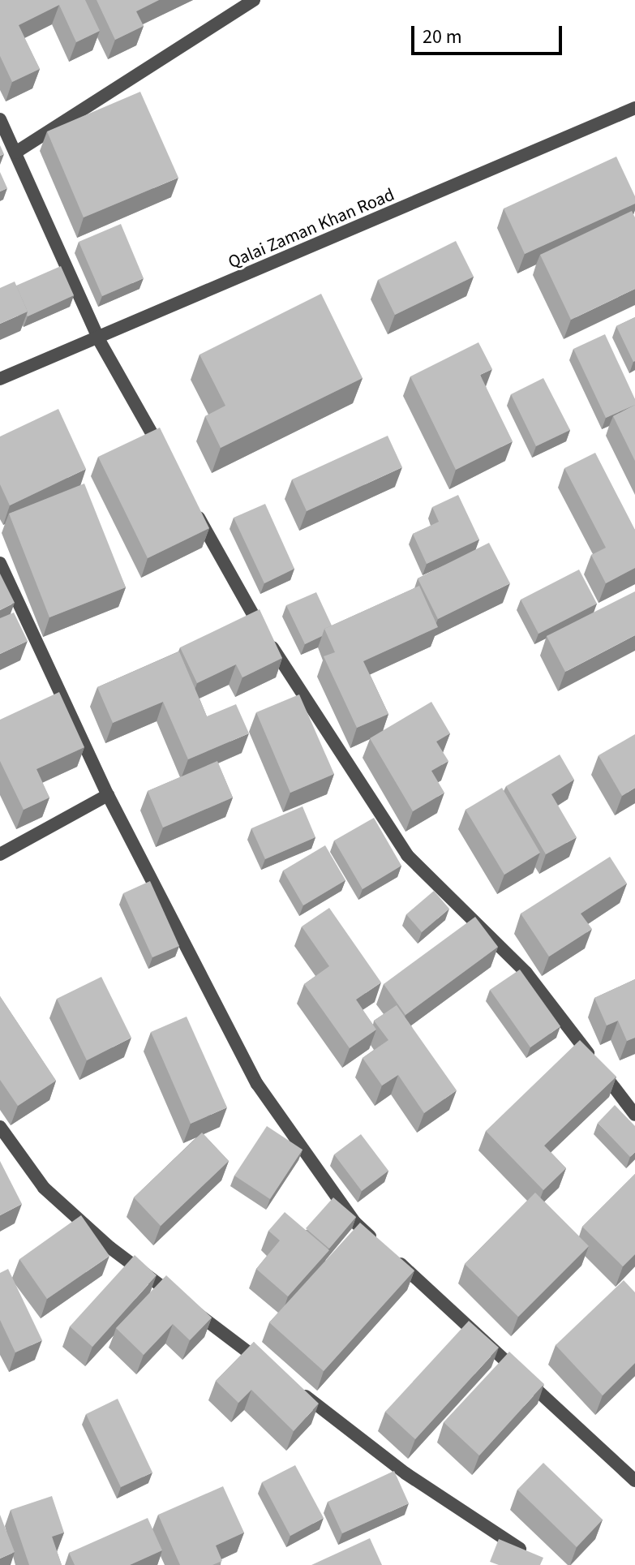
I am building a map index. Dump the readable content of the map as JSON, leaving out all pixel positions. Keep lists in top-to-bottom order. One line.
{"streets":{"street":["Qalai Zaman Khan Road"]},"scale_bar":"20 m"}
